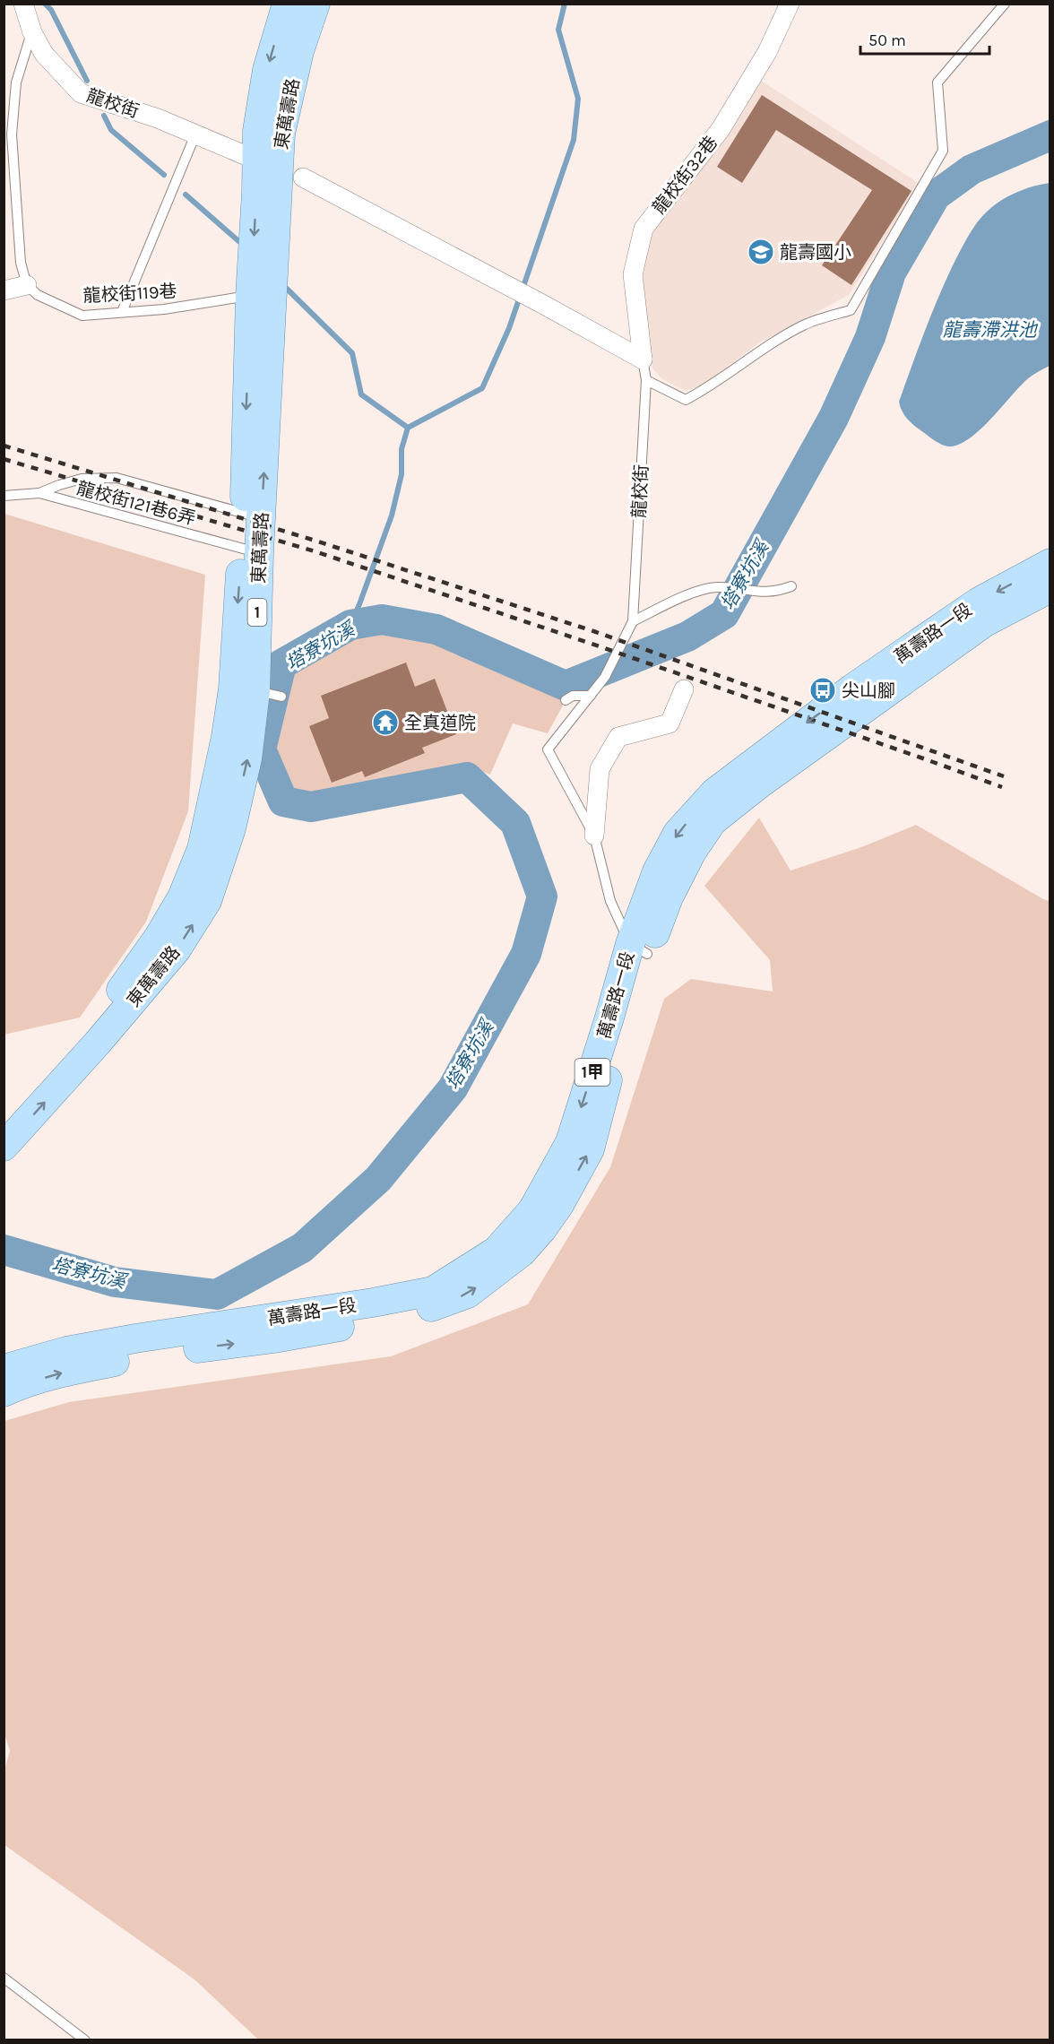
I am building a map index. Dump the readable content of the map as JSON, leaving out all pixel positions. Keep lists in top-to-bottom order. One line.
{"streets":{"main road":["東萬壽路","1","萬壽路一段","1甲"],"street":["龍校街","龍校街32巷"],"lane":["龍校街119巷","龍校街121巷6弄"]},"crossings":[["龍校街","龍校街32巷"],["龍校街","萬壽路一段"],["東萬壽路","龍校街119巷"],["東萬壽路","龍校街121巷6弄"]],"water":["龍壽滯洪池","塔寮坑溪"],"places":{"school or university":["龍壽國小"],"bus stop":["尖山腳"],"temple":["全真道院"]},"scale_bar":"50 m"}
